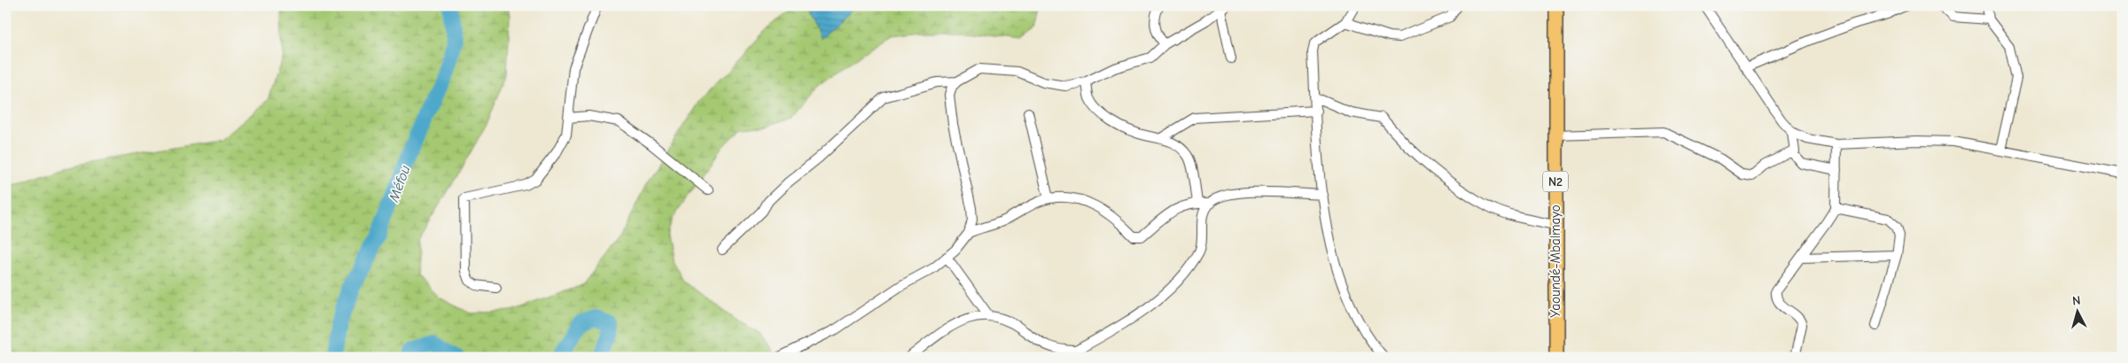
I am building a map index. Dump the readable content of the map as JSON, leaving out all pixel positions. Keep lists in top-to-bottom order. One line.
{"streets":{"highway":["N2","Yaoundé-Mbalmayo"]},"water":["Méfou"],"north":"top"}
